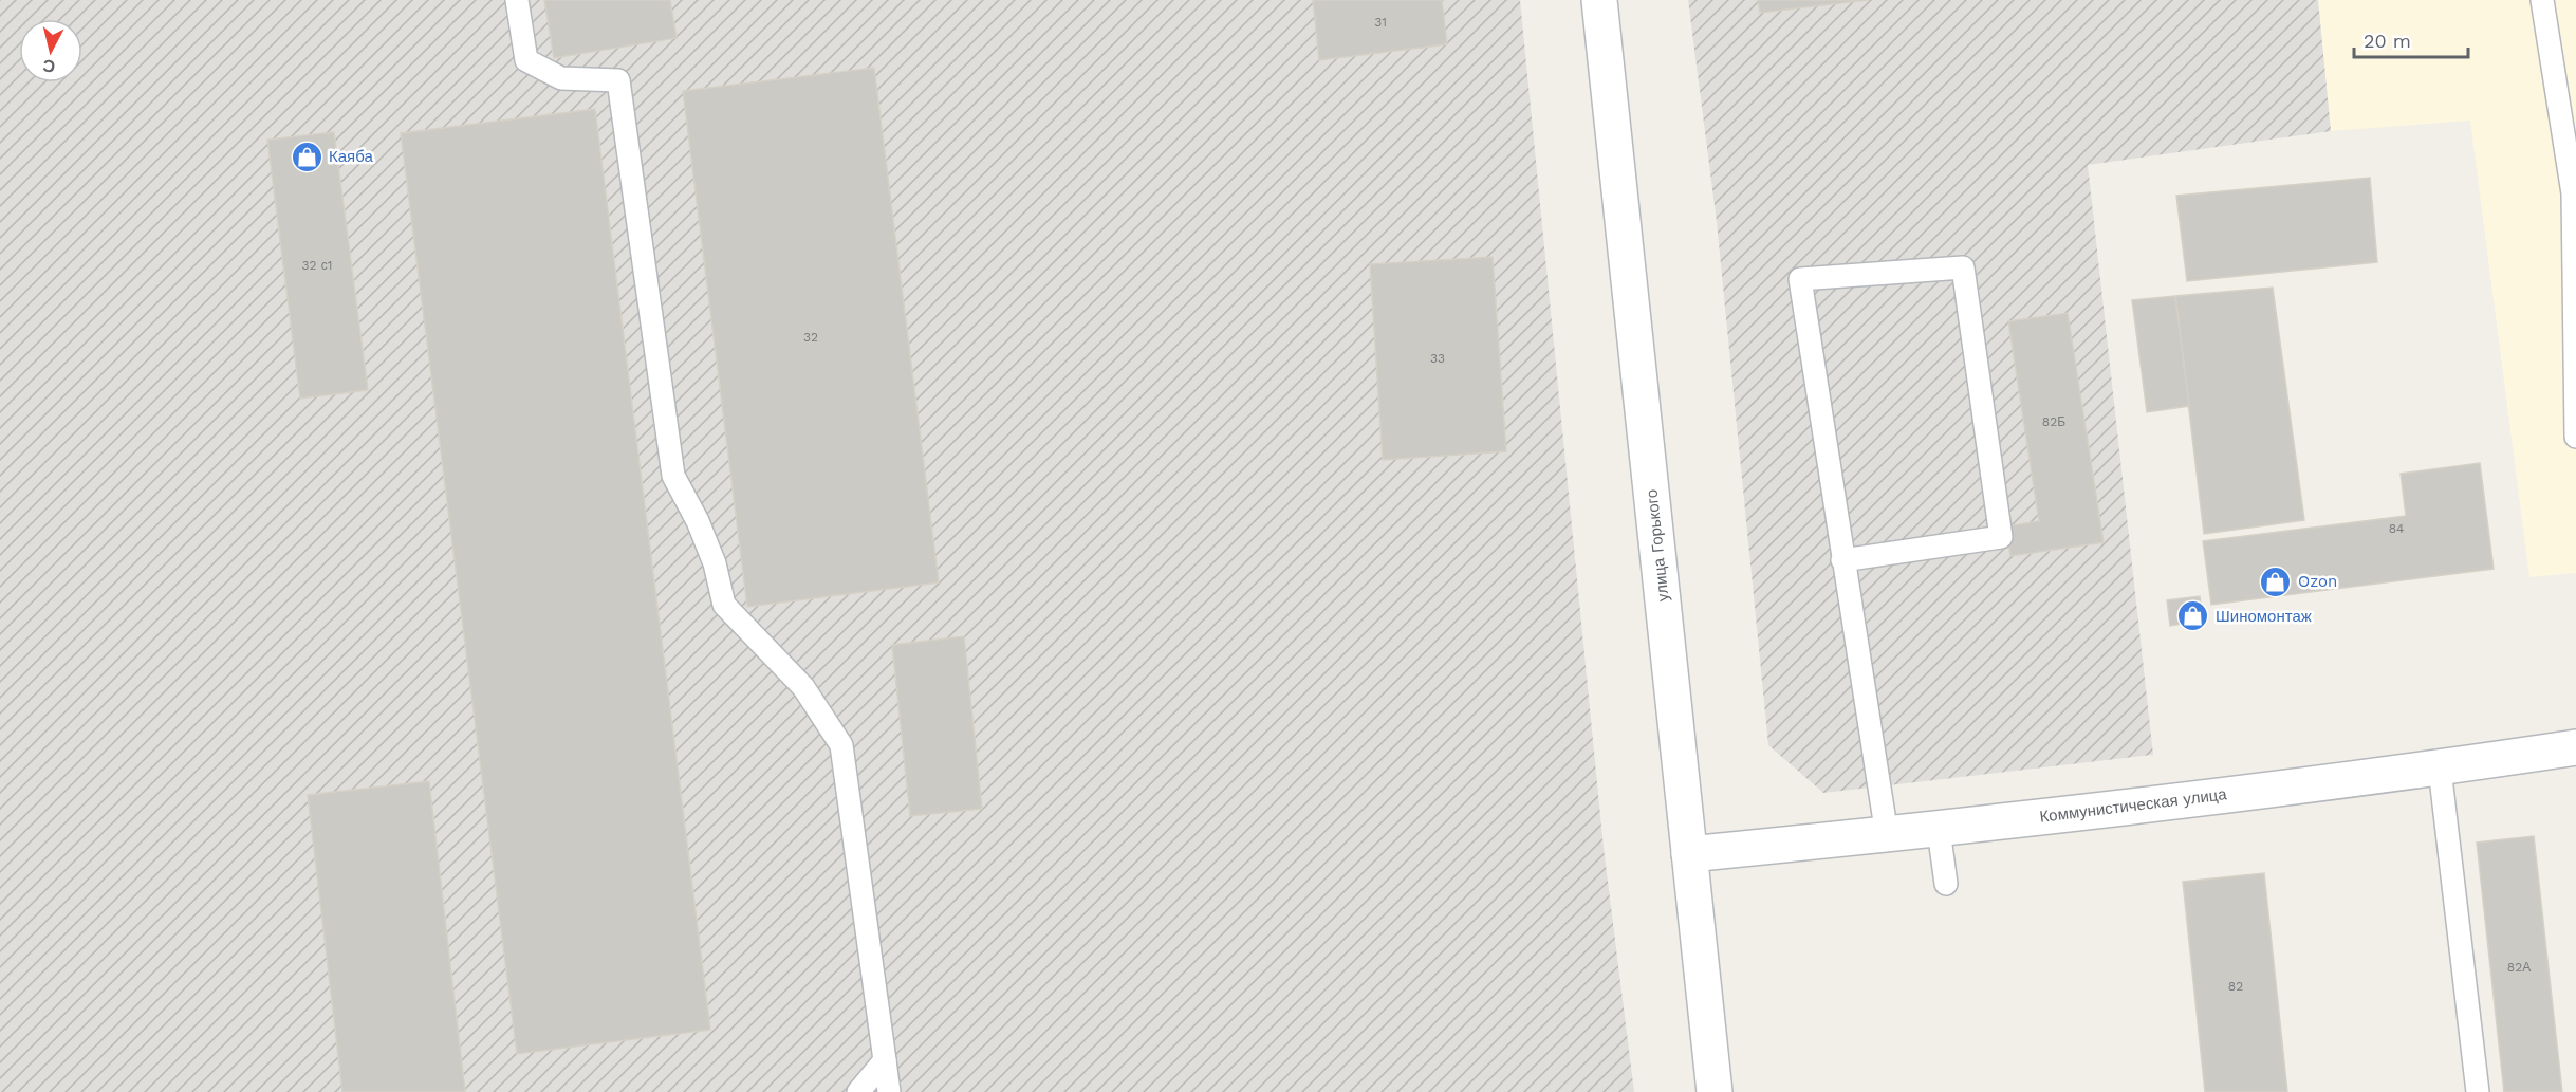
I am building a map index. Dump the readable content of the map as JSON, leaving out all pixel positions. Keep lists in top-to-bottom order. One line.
{"streets":{"main road":["улица Горького","Коммунистическая улица"]},"crossings":[["улица Горького","Коммунистическая улица"]],"places":{"shop":["Каяба","Ozon","Шиномонтаж"]},"house_numbers":["31","32 с1","32","33","82Б","84","82А","82"],"scale_bar":"20 m","north":"bottom"}
